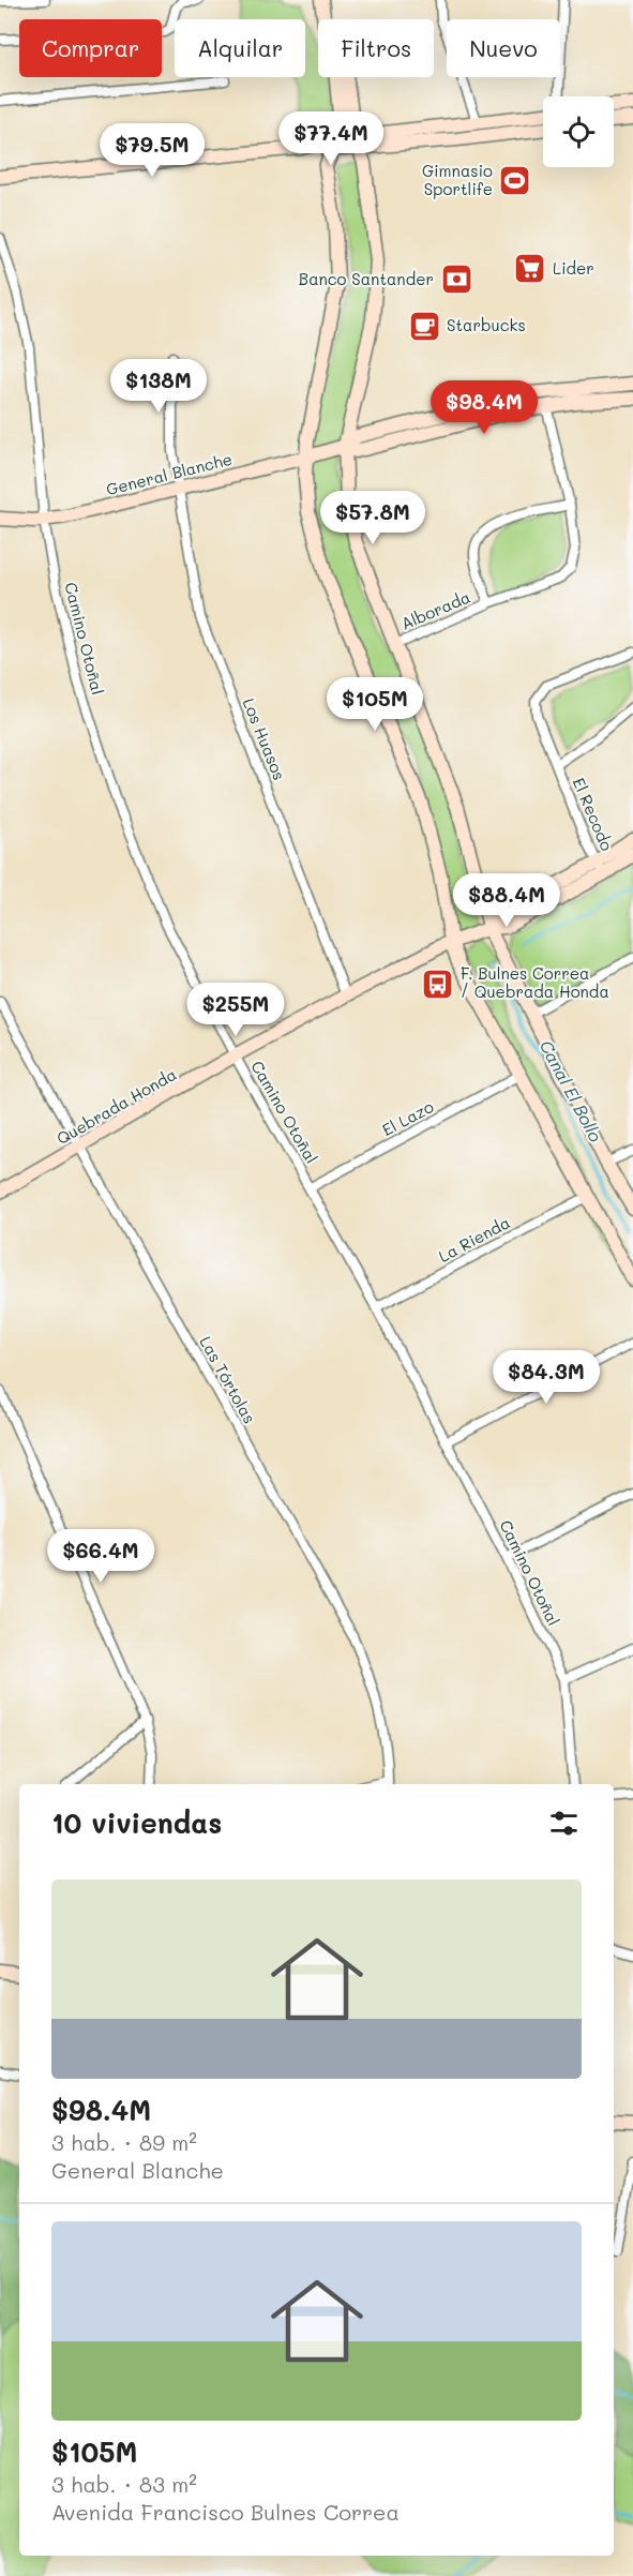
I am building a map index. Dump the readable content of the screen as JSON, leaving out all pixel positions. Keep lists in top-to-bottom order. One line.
{"streets":{"street":["General Blanche","Alborada","Camino Otoñal","Los Huasos","El Recodo","Quebrada Honda","El Lazo","La Rienda","Las Tórtolas"]},"crossings":[["General Blanche","Alborada"],["General Blanche","Camino Otoñal"],["General Blanche","Los Huasos"],["Camino Otoñal","Quebrada Honda"],["Camino Otoñal","El Lazo"],["Camino Otoñal","La Rienda"],["Los Huasos","Quebrada Honda"],["El Recodo","Quebrada Honda"],["Quebrada Honda","Las Tórtolas"]],"water":["Canal El Bollo"],"places":{"sports":["Gimnasio Sportlife"],"supermarket":["Lider"],"bank":["Banco Santander"],"cafe":["Starbucks"],"bus stop":["F. Bulnes Correa / Quebrada Honda"]},"page":{"chip":["Comprar","Alquilar","Filtros","Nuevo"],"price":["$77.4M","$79.5M","$138M","$98.4M","$57.8M","$105M","$88.4M","$255M","$84.3M","$66.4M"],"heading":"10 viviendas","list":[{"name":"$98.4M","note":"3 hab. · 89 m² · General Blanche"},{"name":"$105M","note":"3 hab. · 83 m² · Avenida Francisco Bulnes Correa"}]}}
